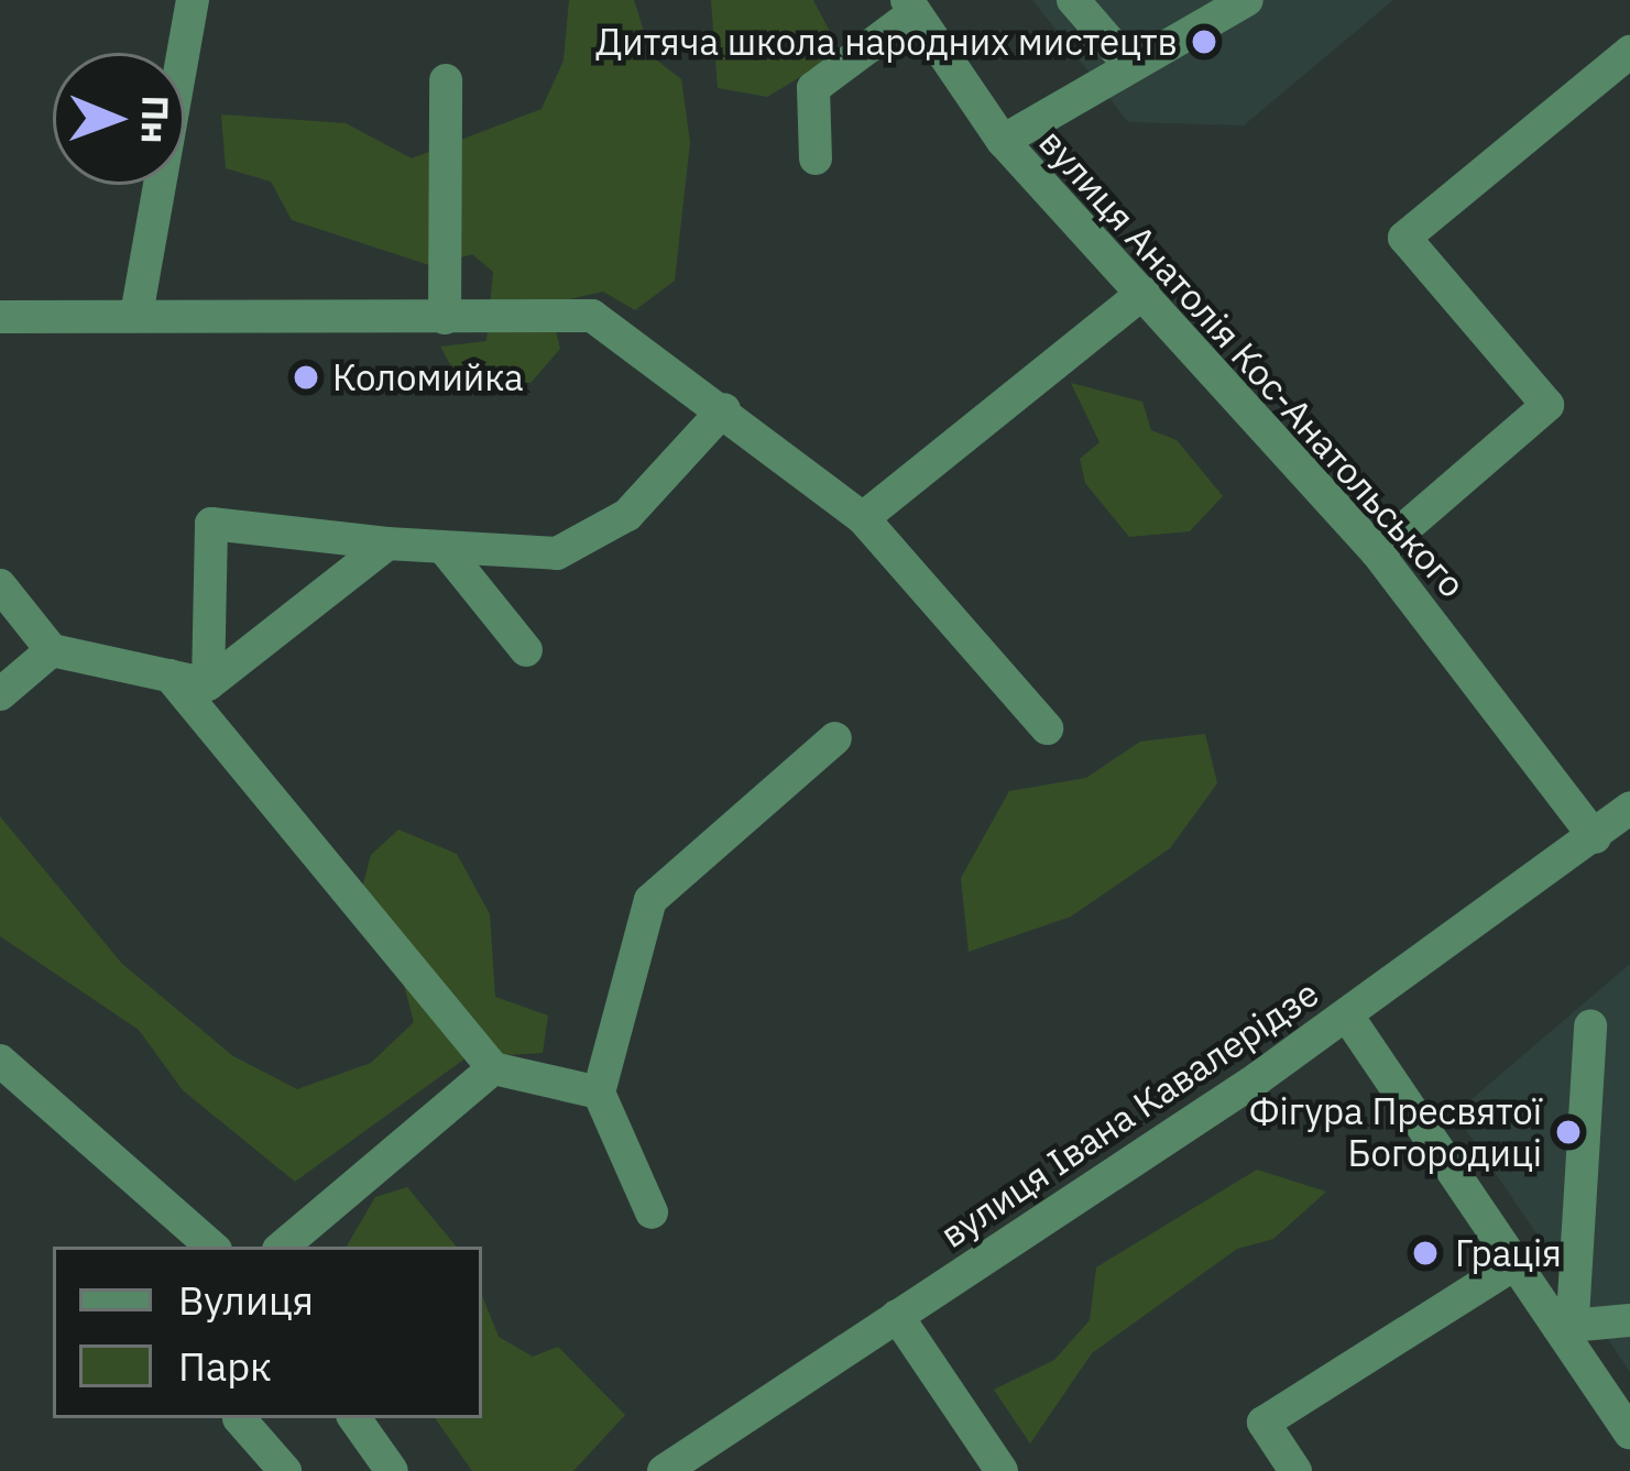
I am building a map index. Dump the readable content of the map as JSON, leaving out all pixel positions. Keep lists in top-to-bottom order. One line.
{"streets":{"street":["вулиця Анатолія Кос-Анатольського","вулиця Івана Кавалерідзе"]},"crossings":[["вулиця Анатолія Кос-Анатольського","вулиця Івана Кавалерідзе"]],"places":["Дитяча школа народних мистецтв","Коломийка","Фігура Пресвятої Богородиці","Грація"],"legend":["Вулиця","Парк"],"north":"right"}
